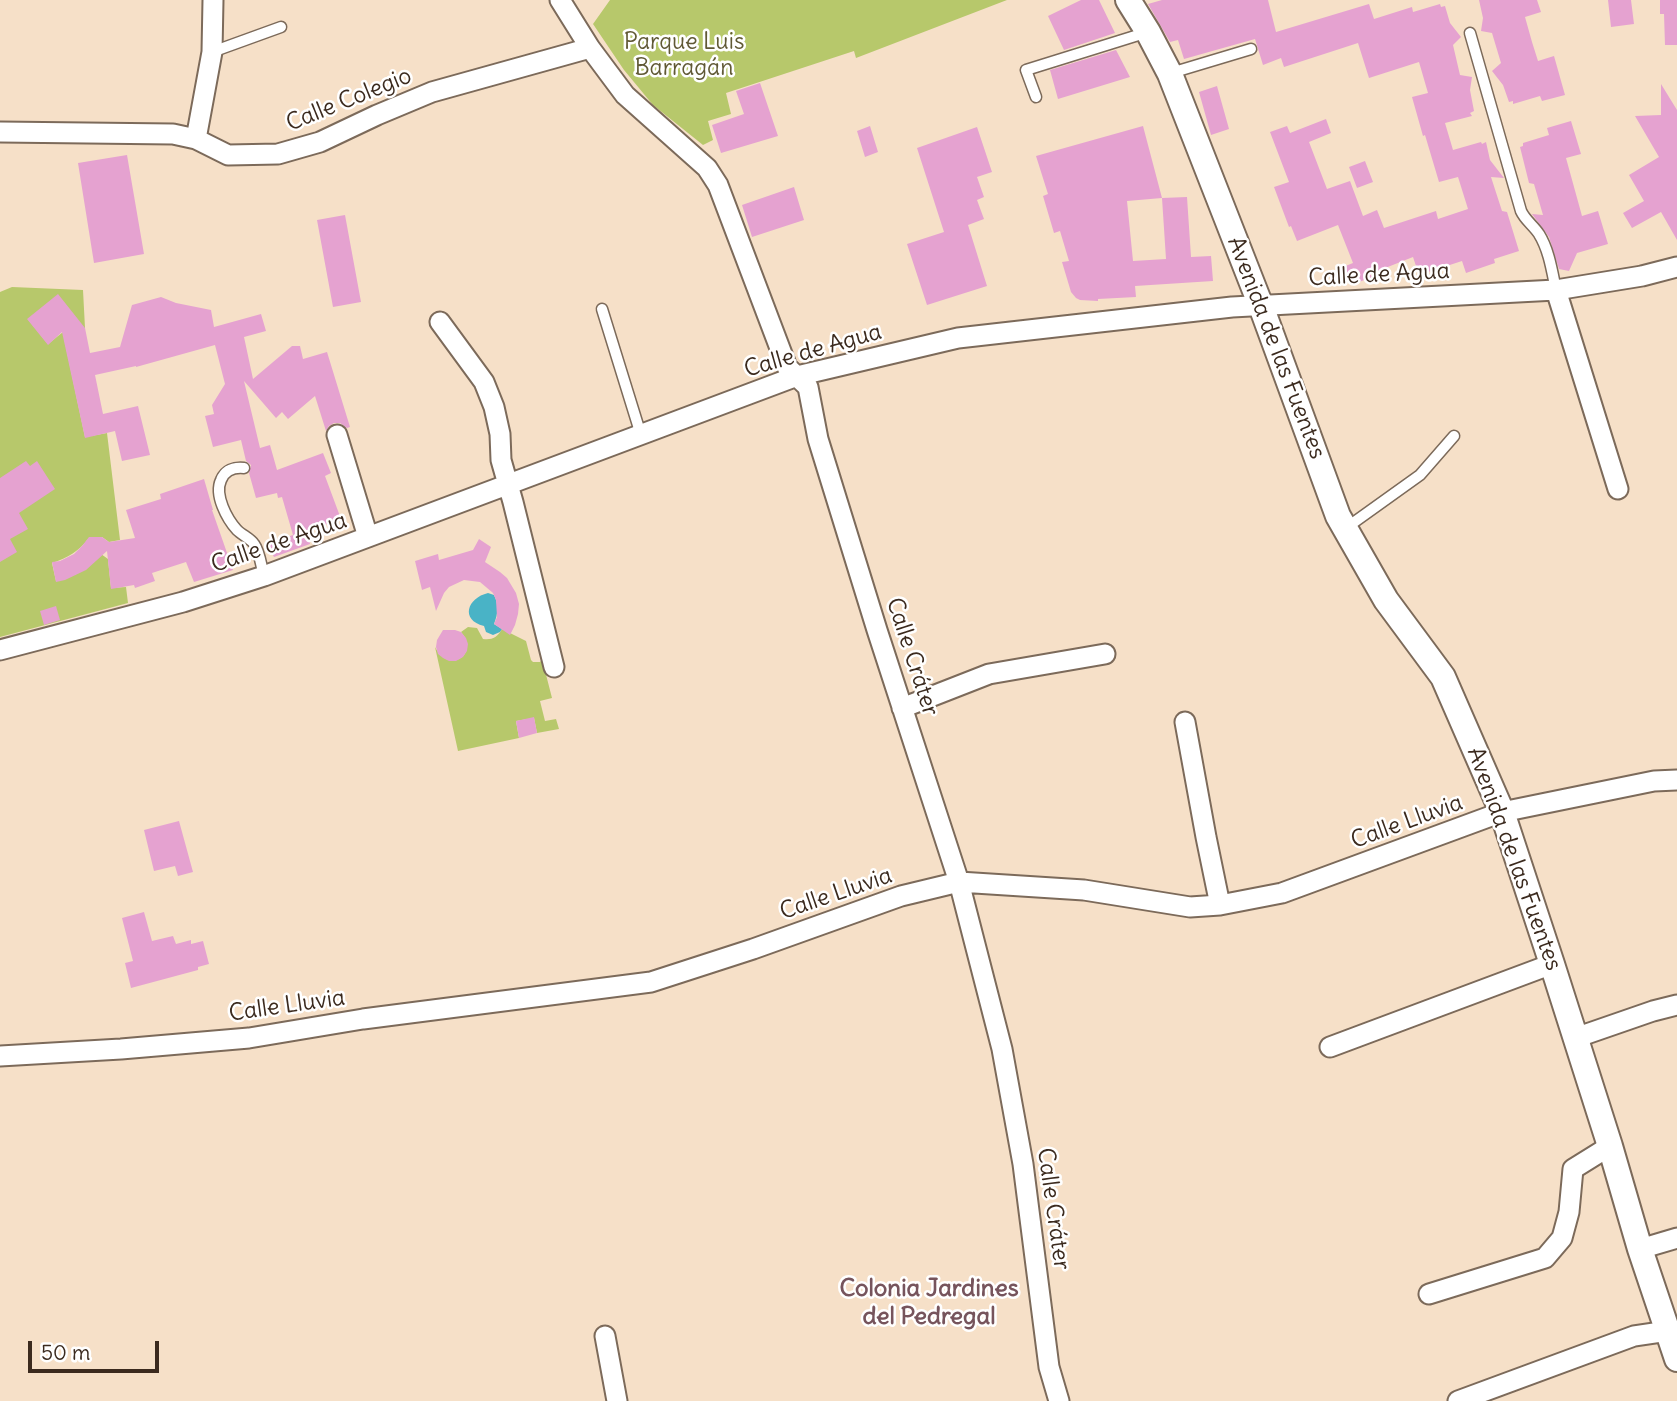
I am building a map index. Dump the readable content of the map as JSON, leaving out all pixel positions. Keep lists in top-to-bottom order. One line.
{"streets":{"street":["Calle Colegio","Calle de Agua","Avenida de las Fuentes","Calle Cráter","Calle Lluvia"]},"crossings":[["Calle Colegio","Calle Cráter"],["Calle de Agua","Avenida de las Fuentes"],["Calle de Agua","Calle Cráter"],["Avenida de las Fuentes","Calle Lluvia"],["Calle Cráter","Calle Lluvia"]],"districts":["Colonia Jardines del Pedregal"],"parks":["Parque Luis Barragán"],"scale_bar":"50 m"}
